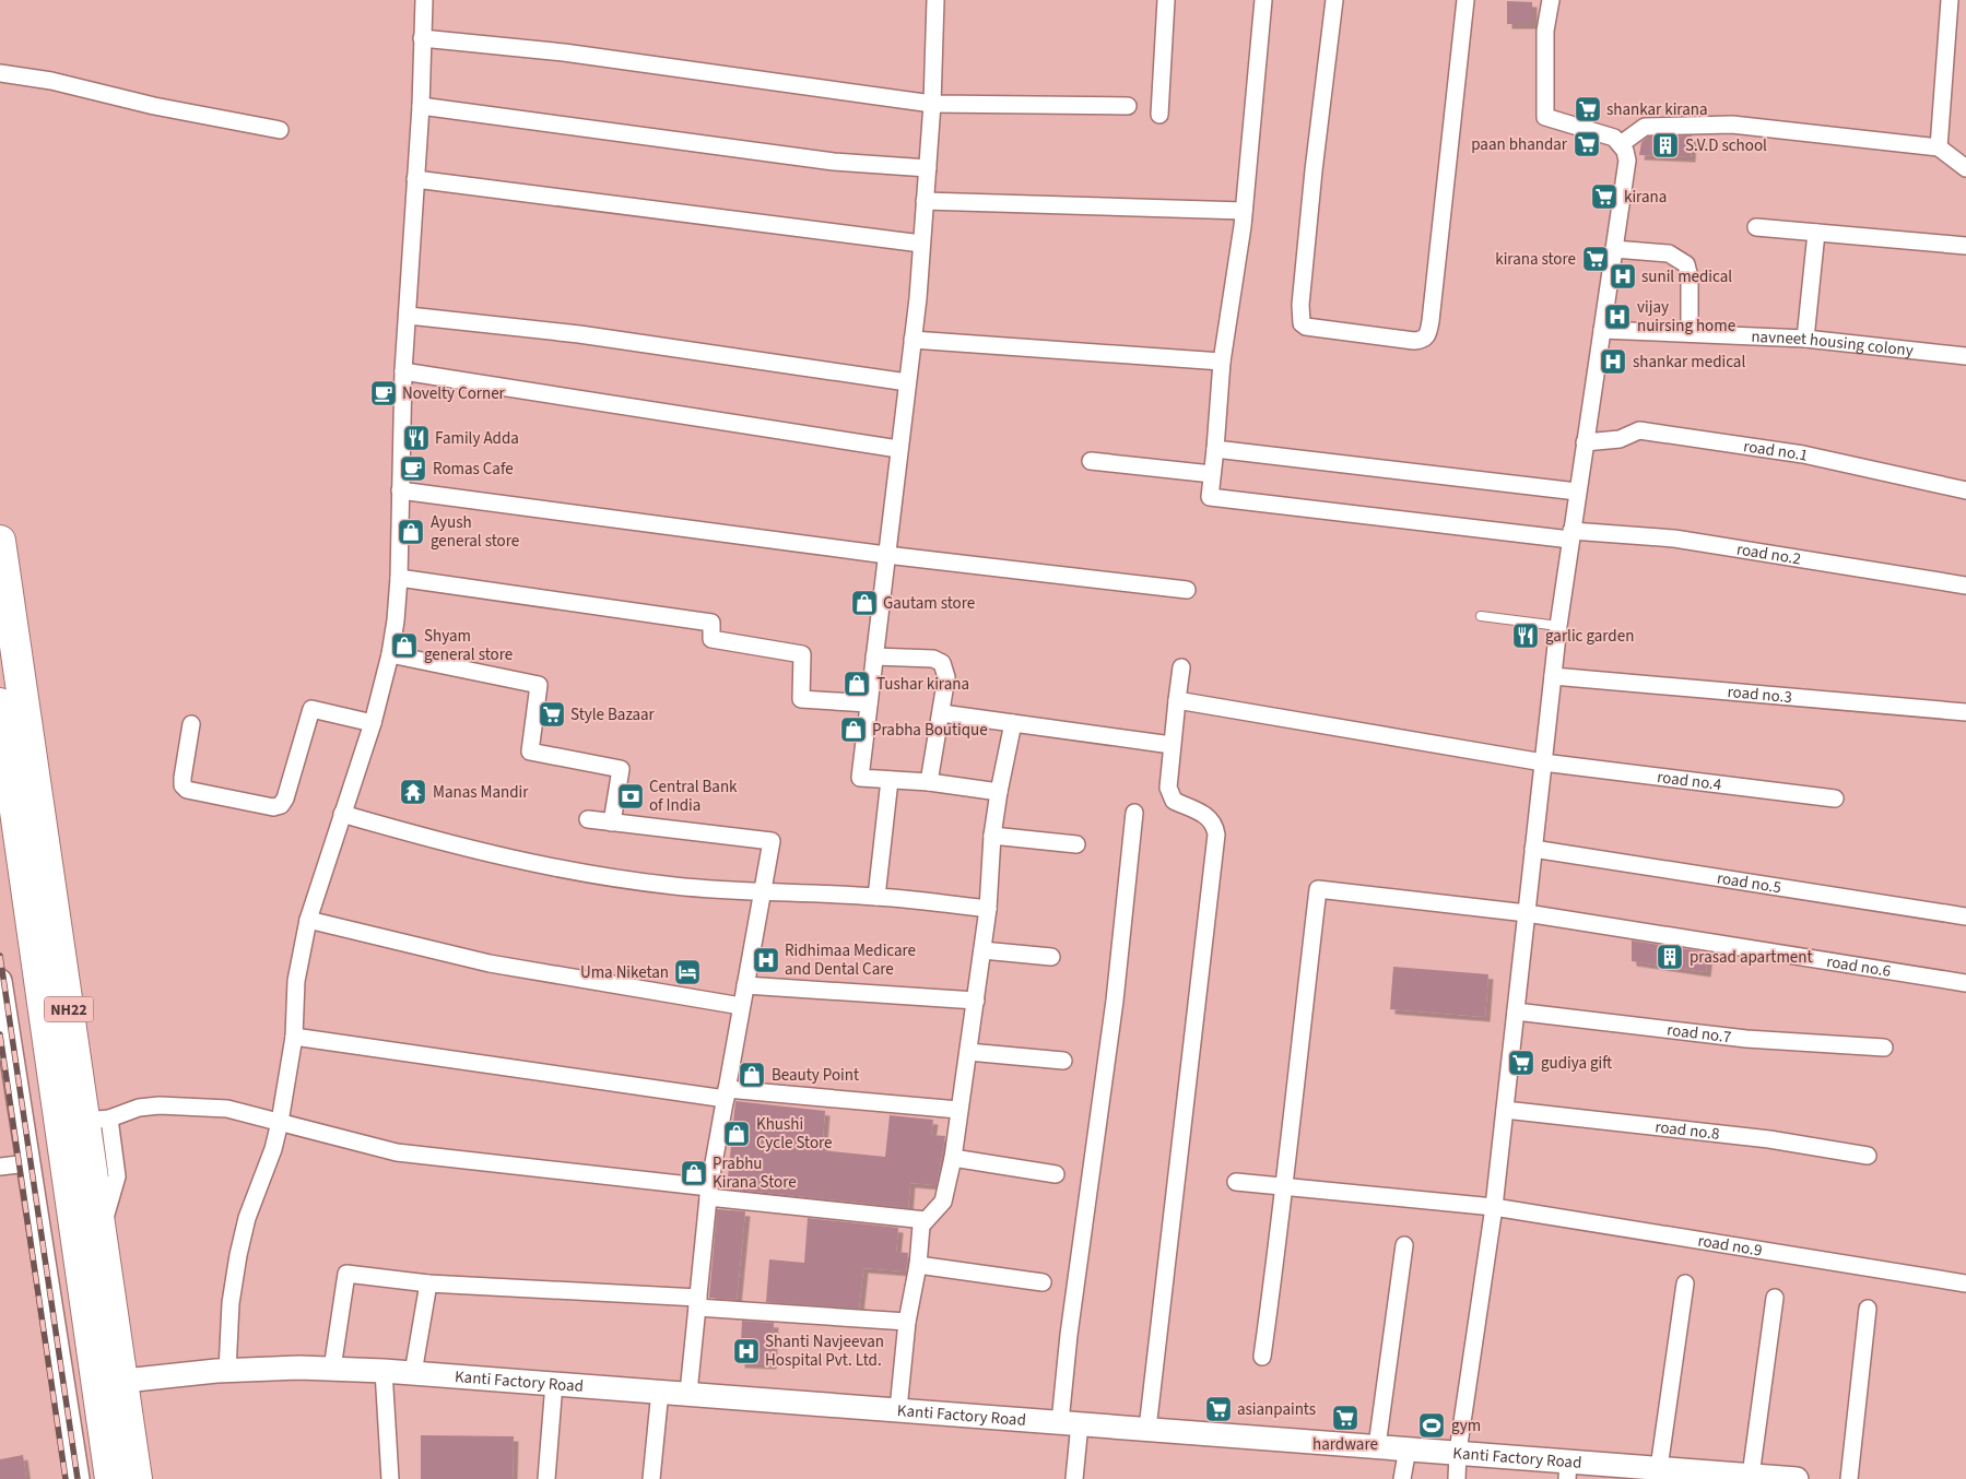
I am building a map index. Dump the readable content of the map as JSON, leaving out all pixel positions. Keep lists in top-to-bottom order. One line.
{"streets":{"highway":["NH22"],"street":["navneet housing colony","road no.1","road no.2","road no.3","road no.4","road no.5","road no.6","road no.7","road no.8","road no.9","Kanti Factory Road"]},"crossings":[["road no.6","road no.9"],["NH22","Kanti Factory Road"]],"places":{"supermarket":["shankar kirana","paan bhandar","kirana","kirana store","Style Bazaar","gudiya gift","asianpaints","hardware"],"building":["S.V.D school","prasad apartment"],"hospital":["sunil medical","vijay nuirsing home","shankar medical","Ridhimaa Medicare and Dental Care","Shanti Navjeevan Hospital Pvt. Ltd."],"cafe":["Novelty Corner","Romas Cafe"],"restaurant":["Family Adda","garlic garden"],"shop":["Ayush general store","Gautam store","Shyam general store","Tushar kirana","Prabha Boutique","Beauty Point","Khushi Cycle Store","Prabhu Kirana Store"],"temple":["Manas Mandir"],"bank":["Central Bank of India"],"hotel":["Uma Niketan"],"sports":["gym"]}}
